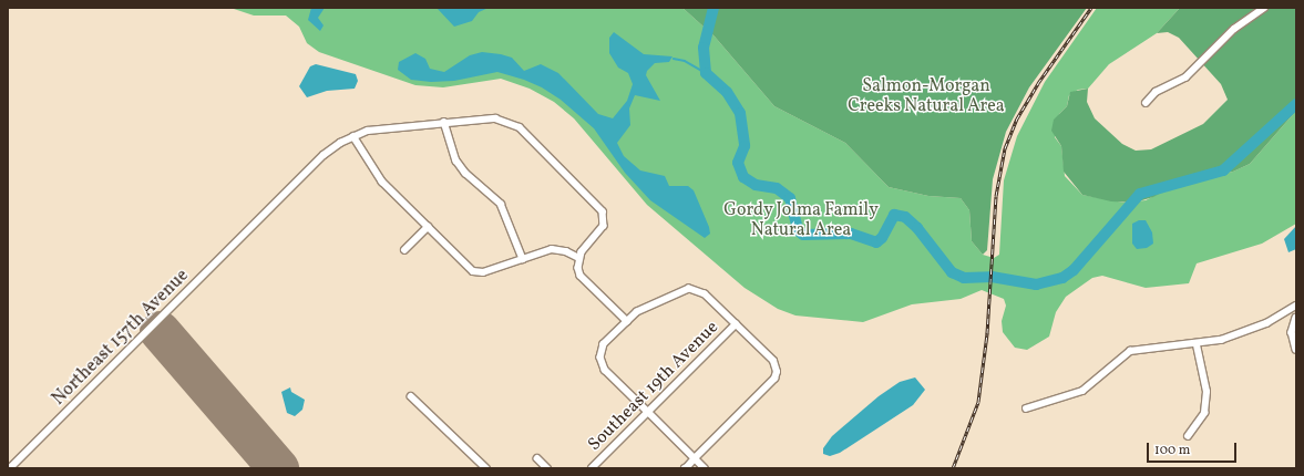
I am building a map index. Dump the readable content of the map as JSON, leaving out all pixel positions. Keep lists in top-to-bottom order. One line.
{"streets":{"street":["Northeast 157th Avenue","Southeast 19th Avenue"]},"parks":["Salmon-Morgan Creeks Natural Area","Gordy Jolma Family Natural Area"],"scale_bar":"100 m"}
